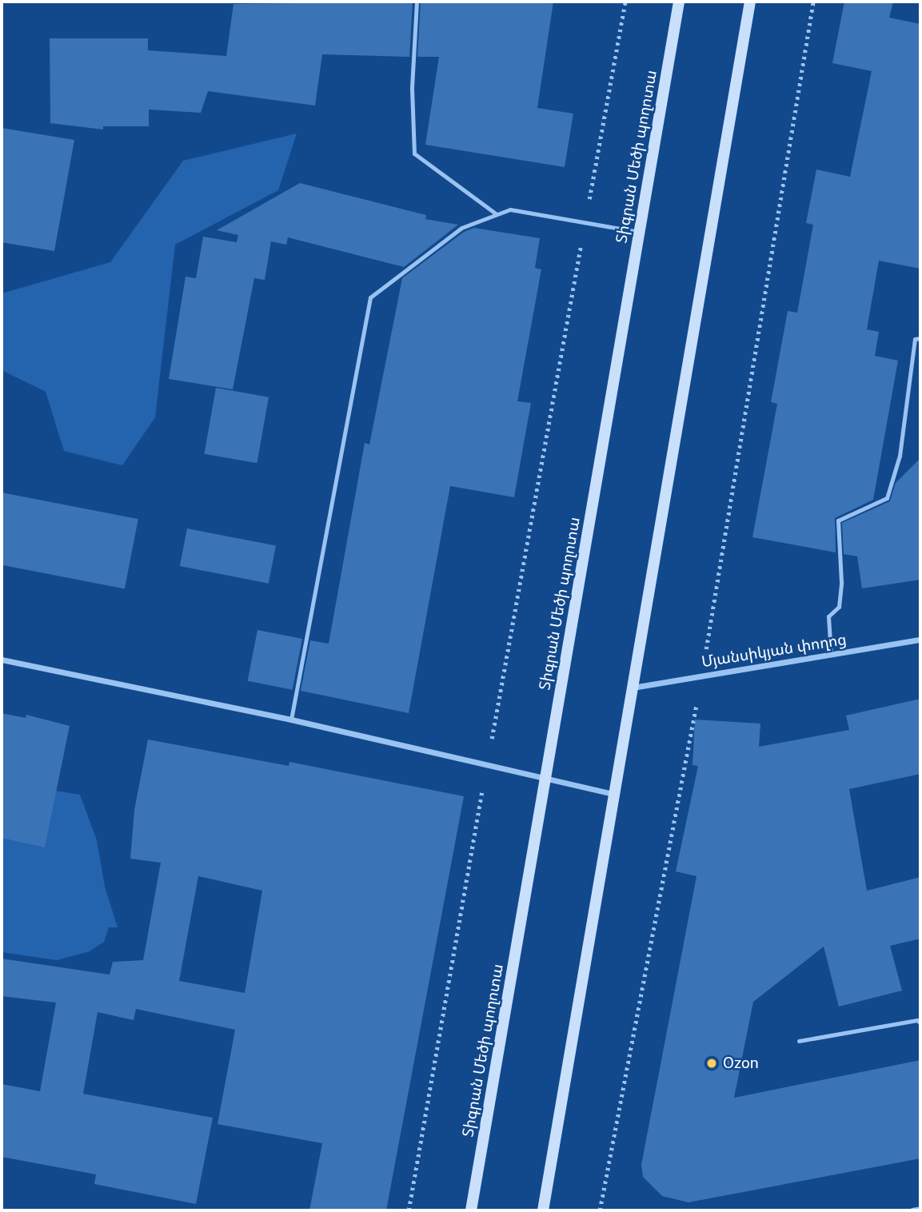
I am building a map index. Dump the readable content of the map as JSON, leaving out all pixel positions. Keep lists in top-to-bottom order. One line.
{"streets":{"main road":["Տիգրան Մեծի պողոտա"],"street":["Մյանսիկյան փողոց"]},"places":["Ozon"]}
